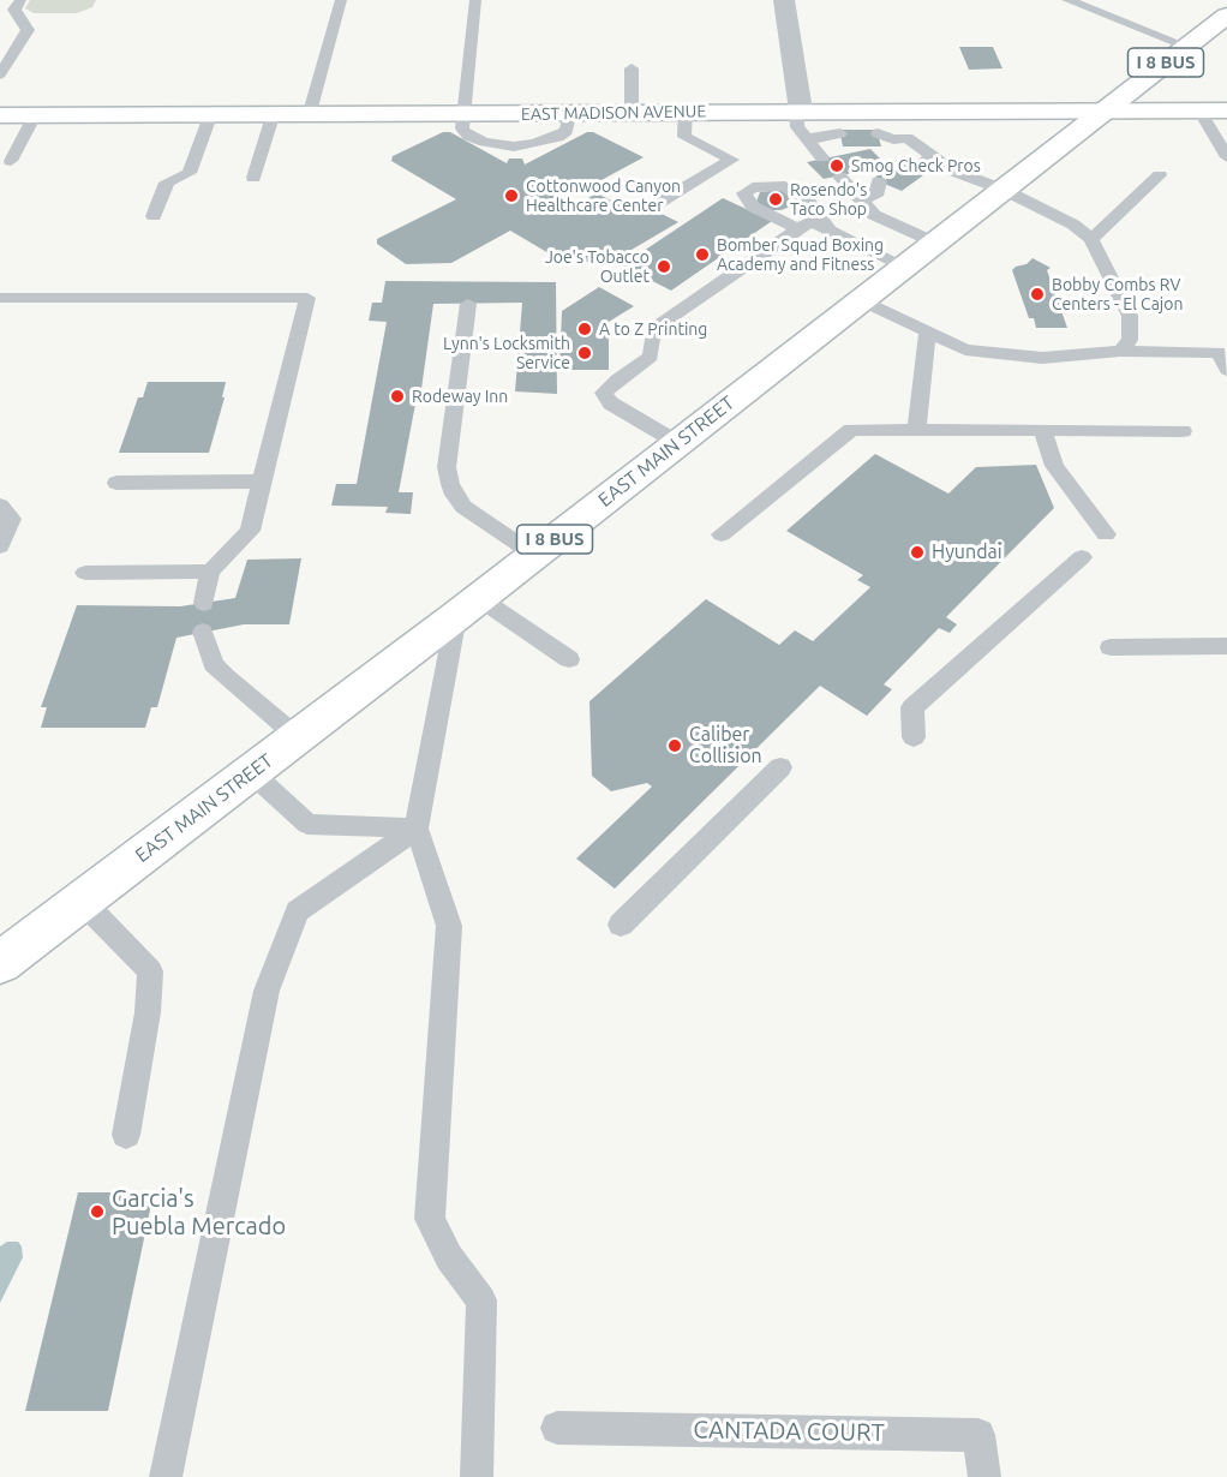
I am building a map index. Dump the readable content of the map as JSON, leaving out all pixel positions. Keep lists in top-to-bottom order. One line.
{"streets":{"main road":["I 8 BUS","EAST MADISON AVENUE","EAST MAIN STREET"],"lane":["CANTADA COURT"]},"crossings":[["EAST MADISON AVENUE","EAST MAIN STREET"]],"places":["Smog Check Pros","Cottonwood Canyon Healthcare Center","Rosendo's Taco Shop","Bomber Squad Boxing Academy and Fitness","Joe's Tobacco Outlet","Bobby Combs RV Centers - El Cajon","A to Z Printing","Lynn's Locksmith Service","Rodeway Inn","Hyundai","Caliber Collision","Garcia's Puebla Mercado"]}
